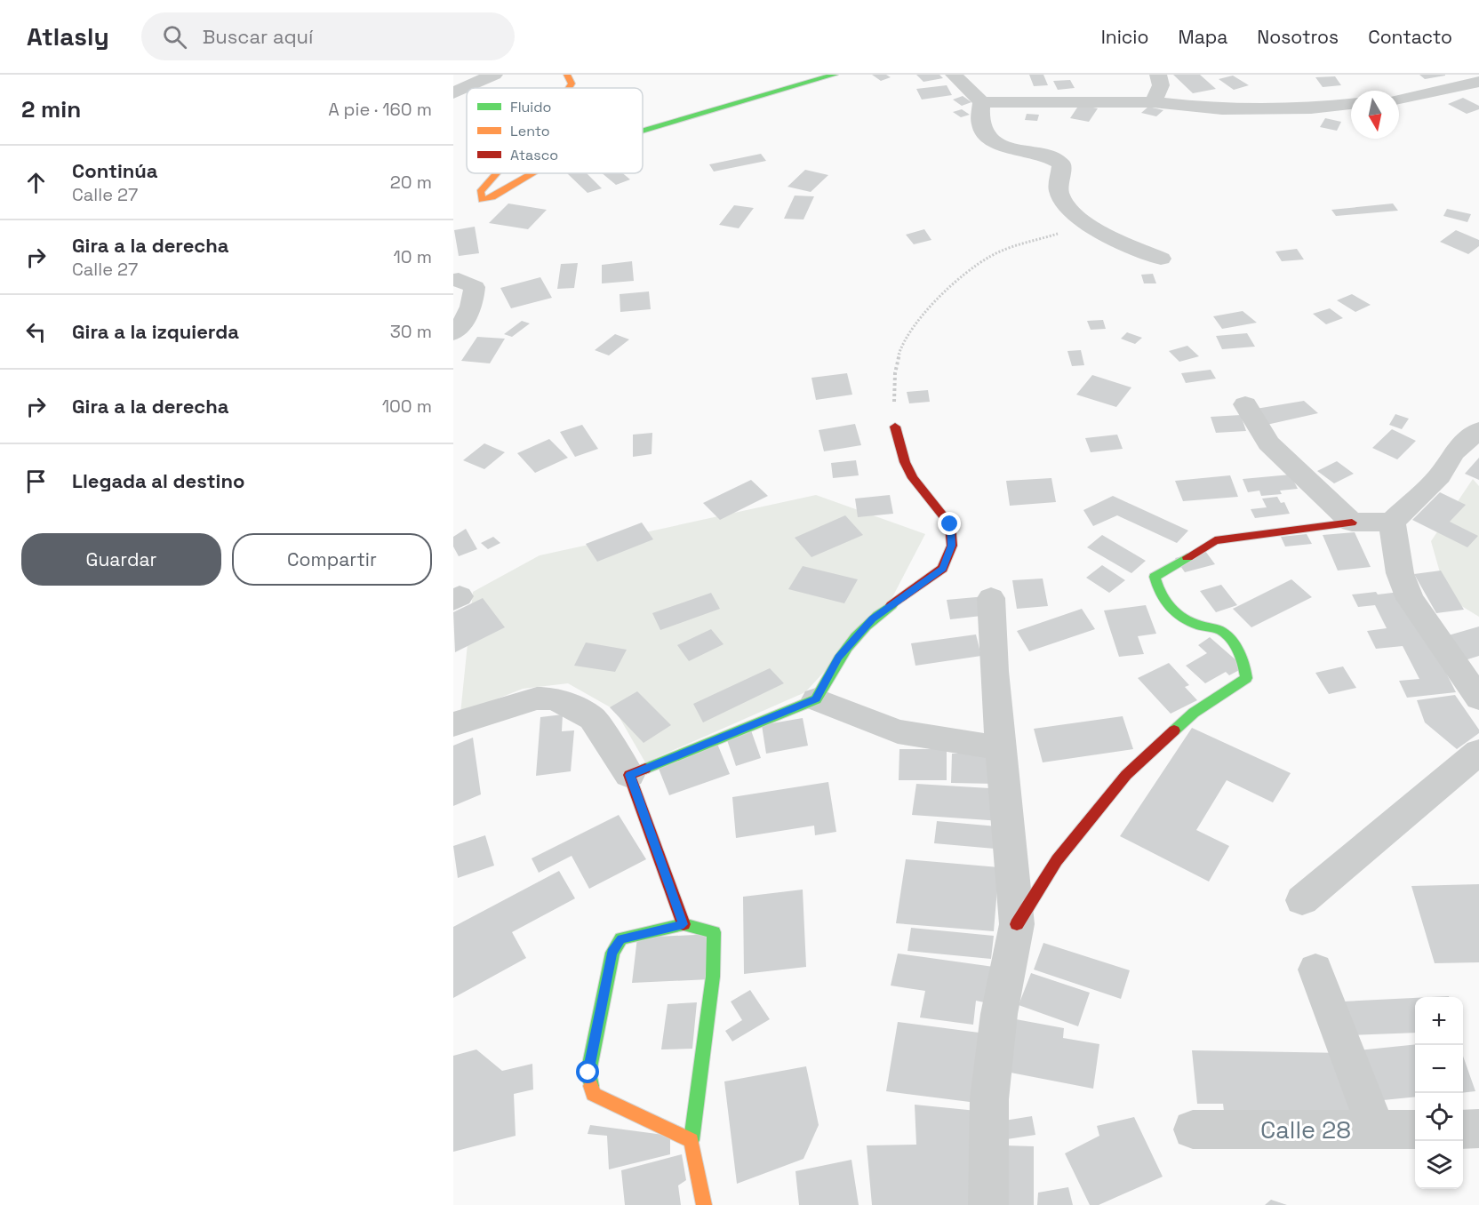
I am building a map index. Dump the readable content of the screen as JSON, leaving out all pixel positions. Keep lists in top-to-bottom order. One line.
{"streets":{"street":["Calle 28"]},"legend":["Fluido","Lento","Atasco"],"north":"bottom","page":{"header":"Atlasly","search":"Buscar aquí","nav":["Inicio","Mapa","Nosotros","Contacto"],"heading":["2 min","A pie · 160 m"],"list":[["Continúa","Calle 27","20 m"],["Gira a la derecha","Calle 27","10 m"],["Gira a la izquierda","30 m"],["Gira a la derecha","100 m"],"Llegada al destino"],"buttons":["Guardar","Compartir"],"map_buttons":["+","−"]}}
